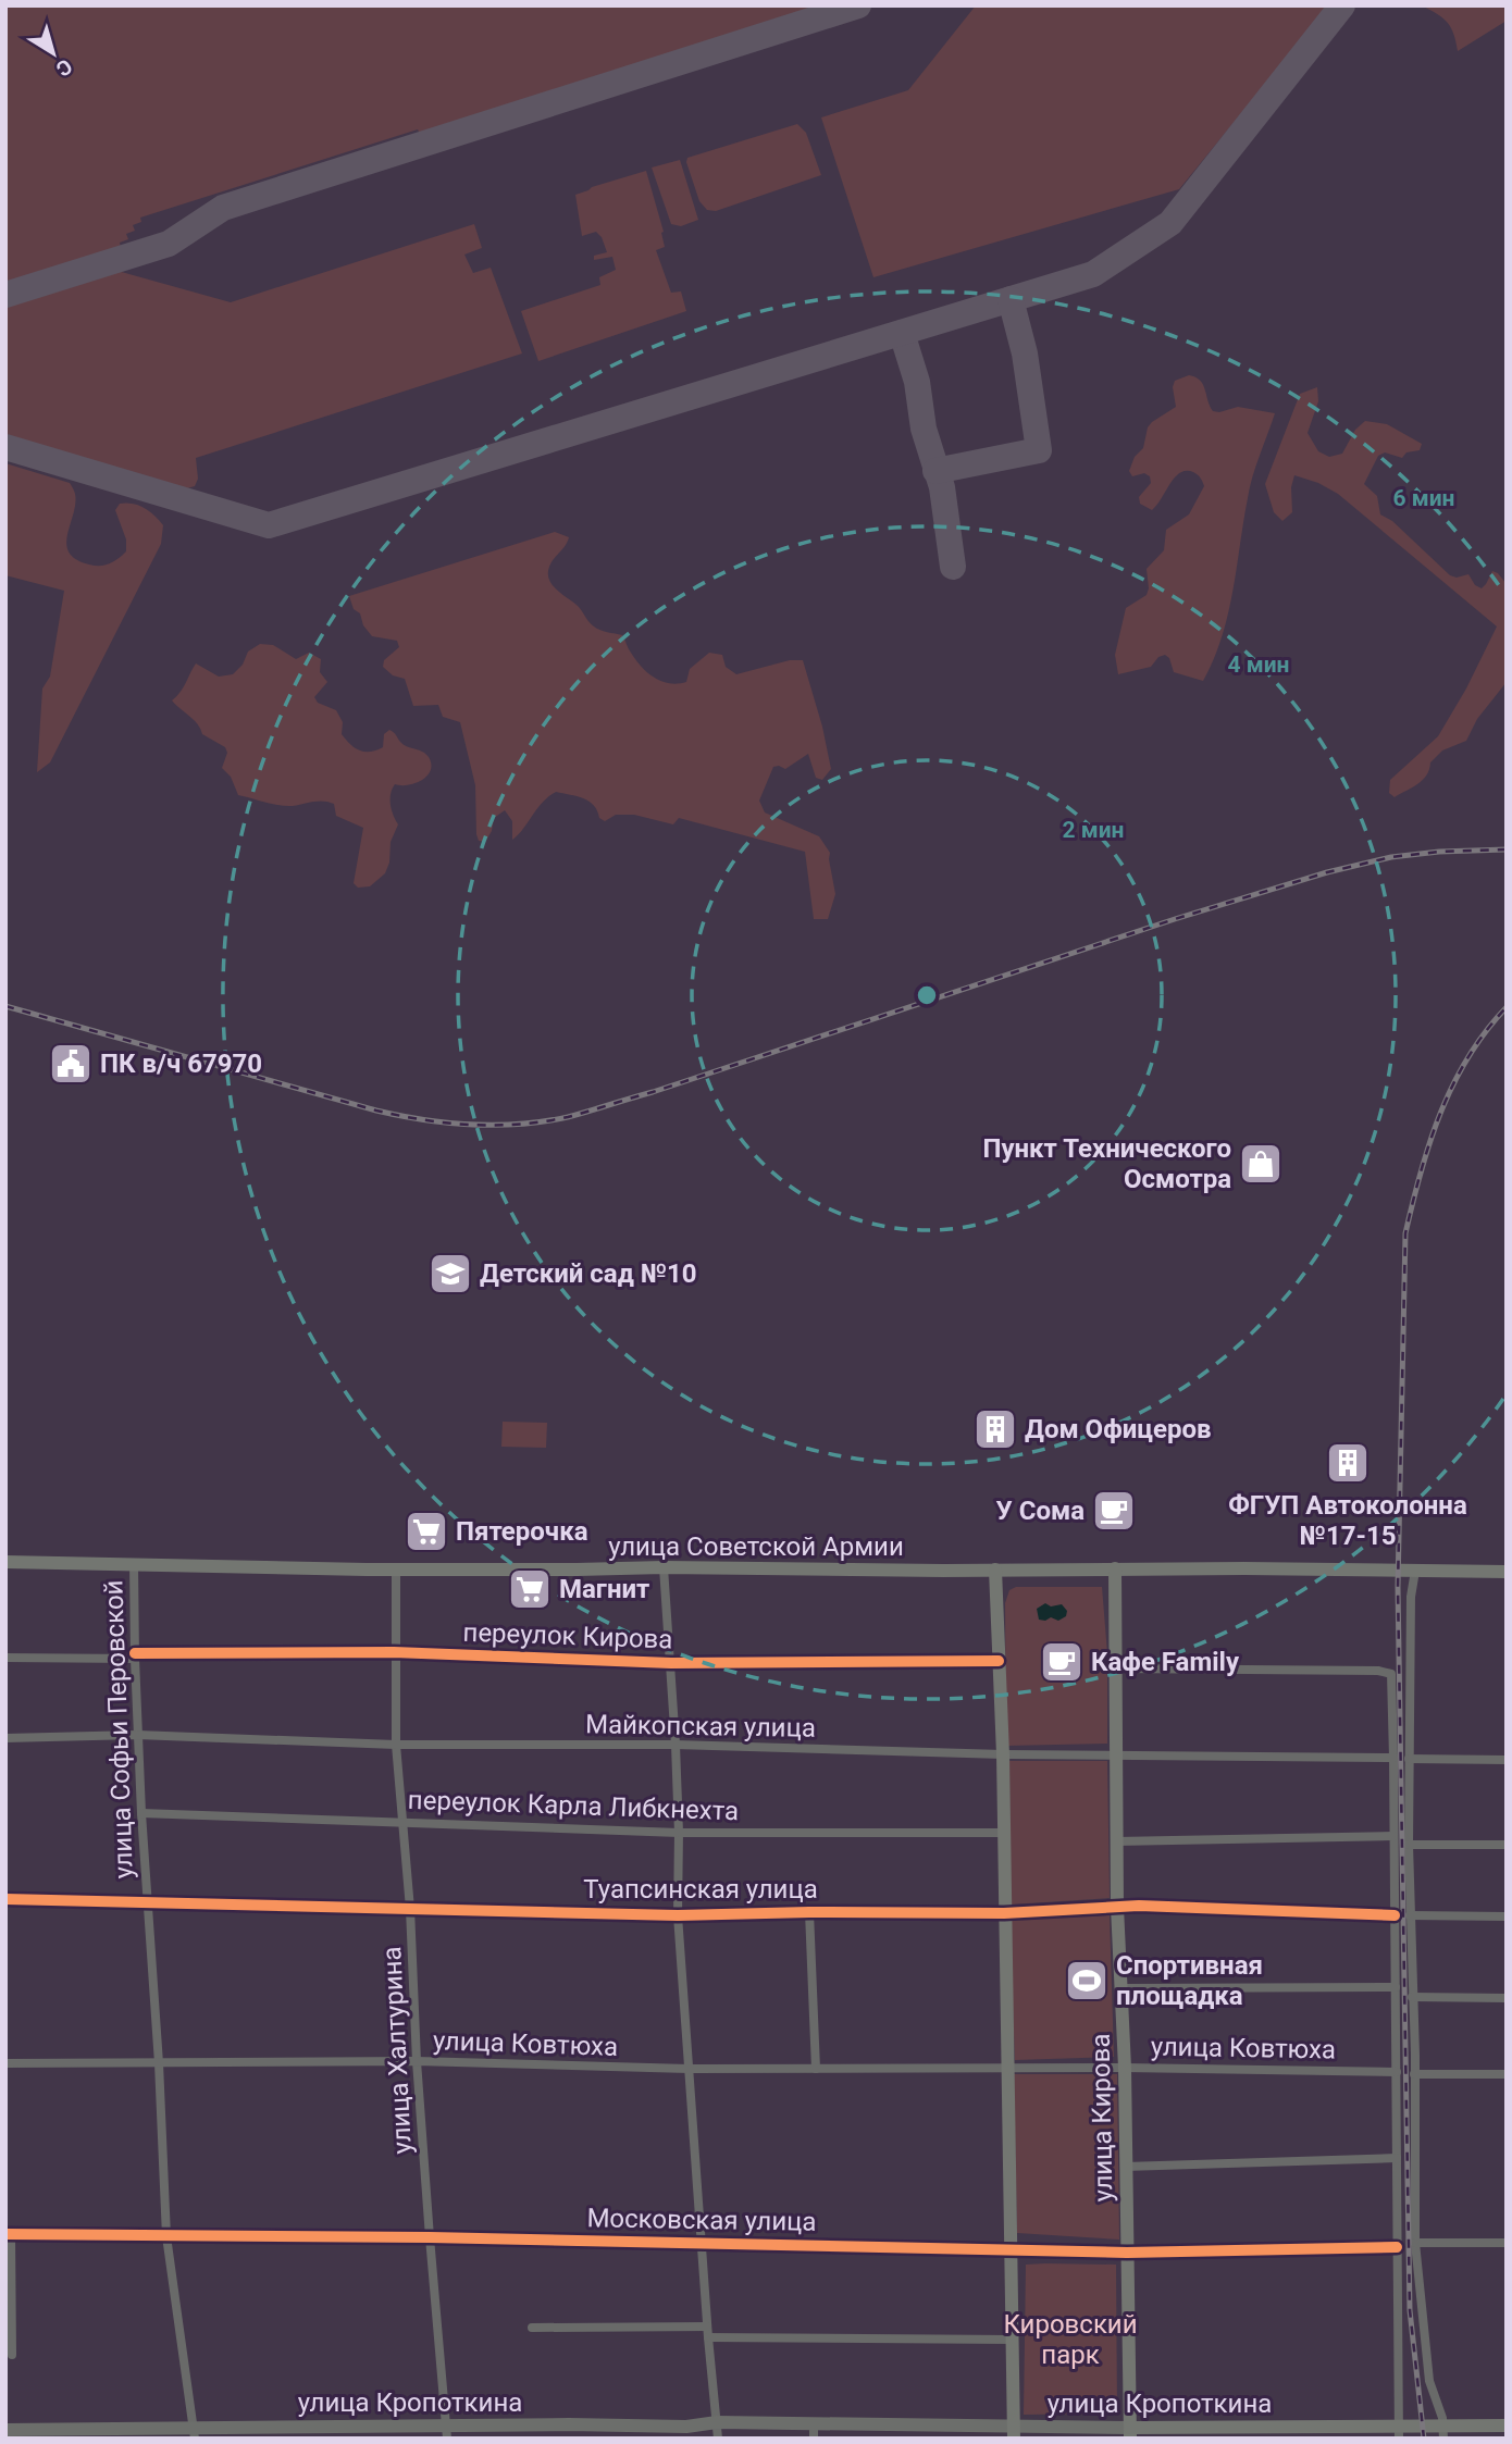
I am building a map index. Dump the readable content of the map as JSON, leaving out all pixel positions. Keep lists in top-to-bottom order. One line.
{"streets":{"main road":["улица Советской Армии","улица Кирова","улица Кропоткина"],"street":["переулок Кирова","Майкопская улица","улица Софьи Перовской","переулок Карла Либкнехта","Туапсинская улица","улица Ковтюха","улица Халтурина","Московская улица"]},"crossings":[["улица Советской Армии","улица Софьи Перовской"],["улица Советской Армии","улица Халтурина"],["улица Советской Армии","улица Кирова"],["переулок Кирова","улица Софьи Перовской"],["переулок Кирова","улица Халтурина"],["Майкопская улица","улица Софьи Перовской"],["Майкопская улица","улица Халтурина"],["Майкопская улица","улица Кирова"],["улица Софьи Перовской","переулок Карла Либкнехта"],["улица Софьи Перовской","Туапсинская улица"],["улица Софьи Перовской","улица Ковтюха"],["улица Софьи Перовской","Московская улица"],["улица Софьи Перовской","улица Кропоткина"],["переулок Карла Либкнехта","улица Халтурина"],["Туапсинская улица","улица Халтурина"],["Туапсинская улица","улица Кирова"],["улица Ковтюха","улица Халтурина"],["улица Ковтюха","улица Кирова"],["улица Халтурина","Московская улица"],["улица Халтурина","улица Кропоткина"],["улица Кирова","Московская улица"],["улица Кирова","улица Кропоткина"]],"parks":["Кировский парк"],"places":{"public building":["ПК в/ч 67970"],"shop":["Пункт Технического Осмотра"],"school or university":["Детский сад №10"],"building":["Дом Офицеров","ФГУП Автоколонна №17-15"],"cafe":["У Сома","Кафе Family"],"supermarket":["Пятерочка","Магнит"],"sports":["Спортивная площадка"]},"north":"bottom right","rings":["6 мин","4 мин","2 мин"]}
